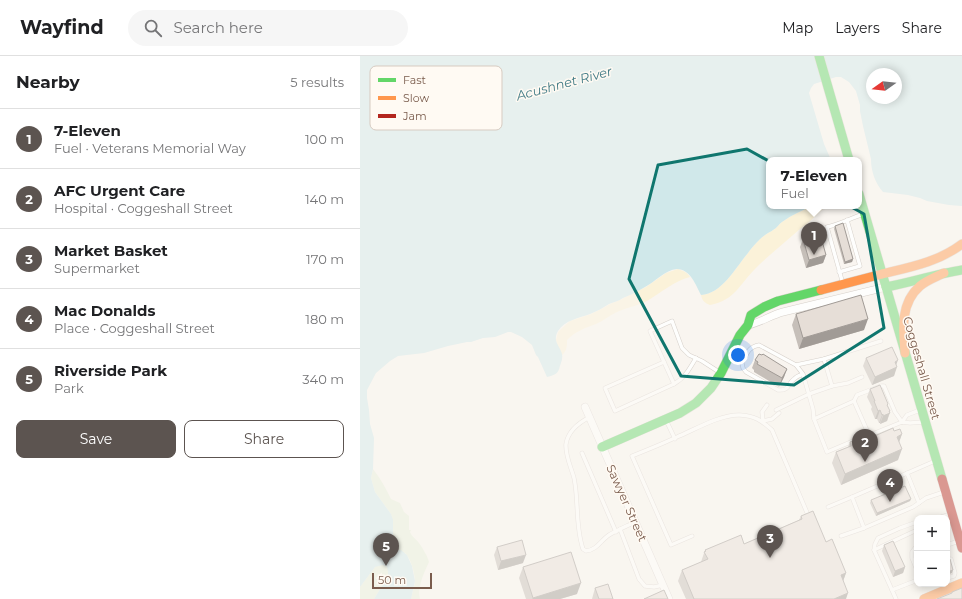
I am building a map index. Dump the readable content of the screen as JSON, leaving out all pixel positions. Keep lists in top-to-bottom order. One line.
{"streets":{"main road":["Coggeshall Street"],"street":["Sawyer Street"]},"water":["Acushnet River"],"legend":["Fast","Slow","Jam"],"scale_bar":"50 m","north":"left","page":{"header":"Wayfind","search":"Search here","nav":["Map","Layers","Share"],"heading":["Nearby","5 results"],"list":[{"mark":"1","name":"7-Eleven","note":"Fuel · Veterans Memorial Way","value":"100 m"},{"mark":"2","name":"AFC Urgent Care","note":"Hospital · Coggeshall Street","value":"140 m"},{"mark":"3","name":"Market Basket","note":"Supermarket","value":"170 m"},{"mark":"4","name":"Mac Donalds","note":"Place · Coggeshall Street","value":"180 m"},{"mark":"5","name":"Riverside Park","note":"Park","value":"340 m"}],"popup":["7-Eleven","Fuel"],"pins":["1","2","4","3","5"],"buttons":["Save","Share"],"map_buttons":["+","−"],"scale":"50 m"}}
